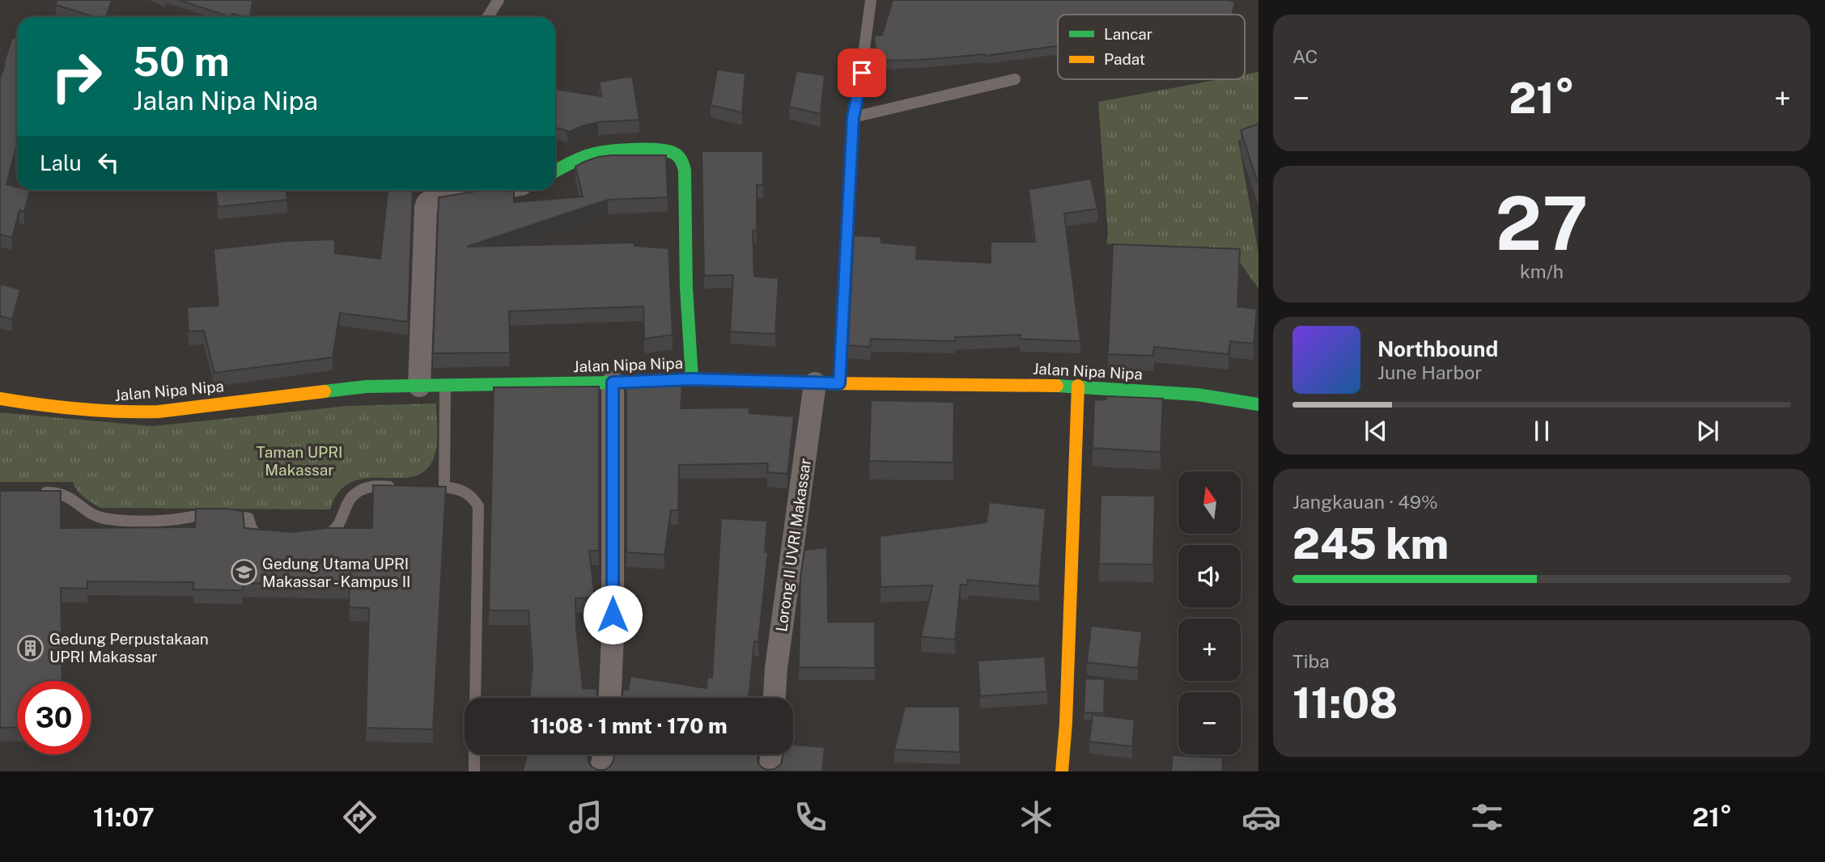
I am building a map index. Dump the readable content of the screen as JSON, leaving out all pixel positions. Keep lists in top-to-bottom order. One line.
{"streets":{"street":["Jalan Nipa Nipa","Lorong II UVRI Makassar"]},"crossings":[["Jalan Nipa Nipa","Lorong II UVRI Makassar"]],"parks":["Taman UPRI Makassar"],"places":{"school or university":["Gedung Utama UPRI Makassar - Kampus II"],"building":["Gedung Perpustakaan UPRI Makassar"]},"legend":["Lancar","Padat"],"north":"top","page":{"tile":["AC",["27","km/h"],["Jangkauan · 49%","245 km"],["Tiba","11:08"]],"turn":["50 m","Jalan Nipa Nipa"],"heat":["−","21°","+"],"then":"Lalu","song":["Northbound","June Harbor"],"map_buttons":["+","−"],"limit":"30","trip":"11:08 · 1 mnt · 170 m","tabs":["11:07","21°"]}}
